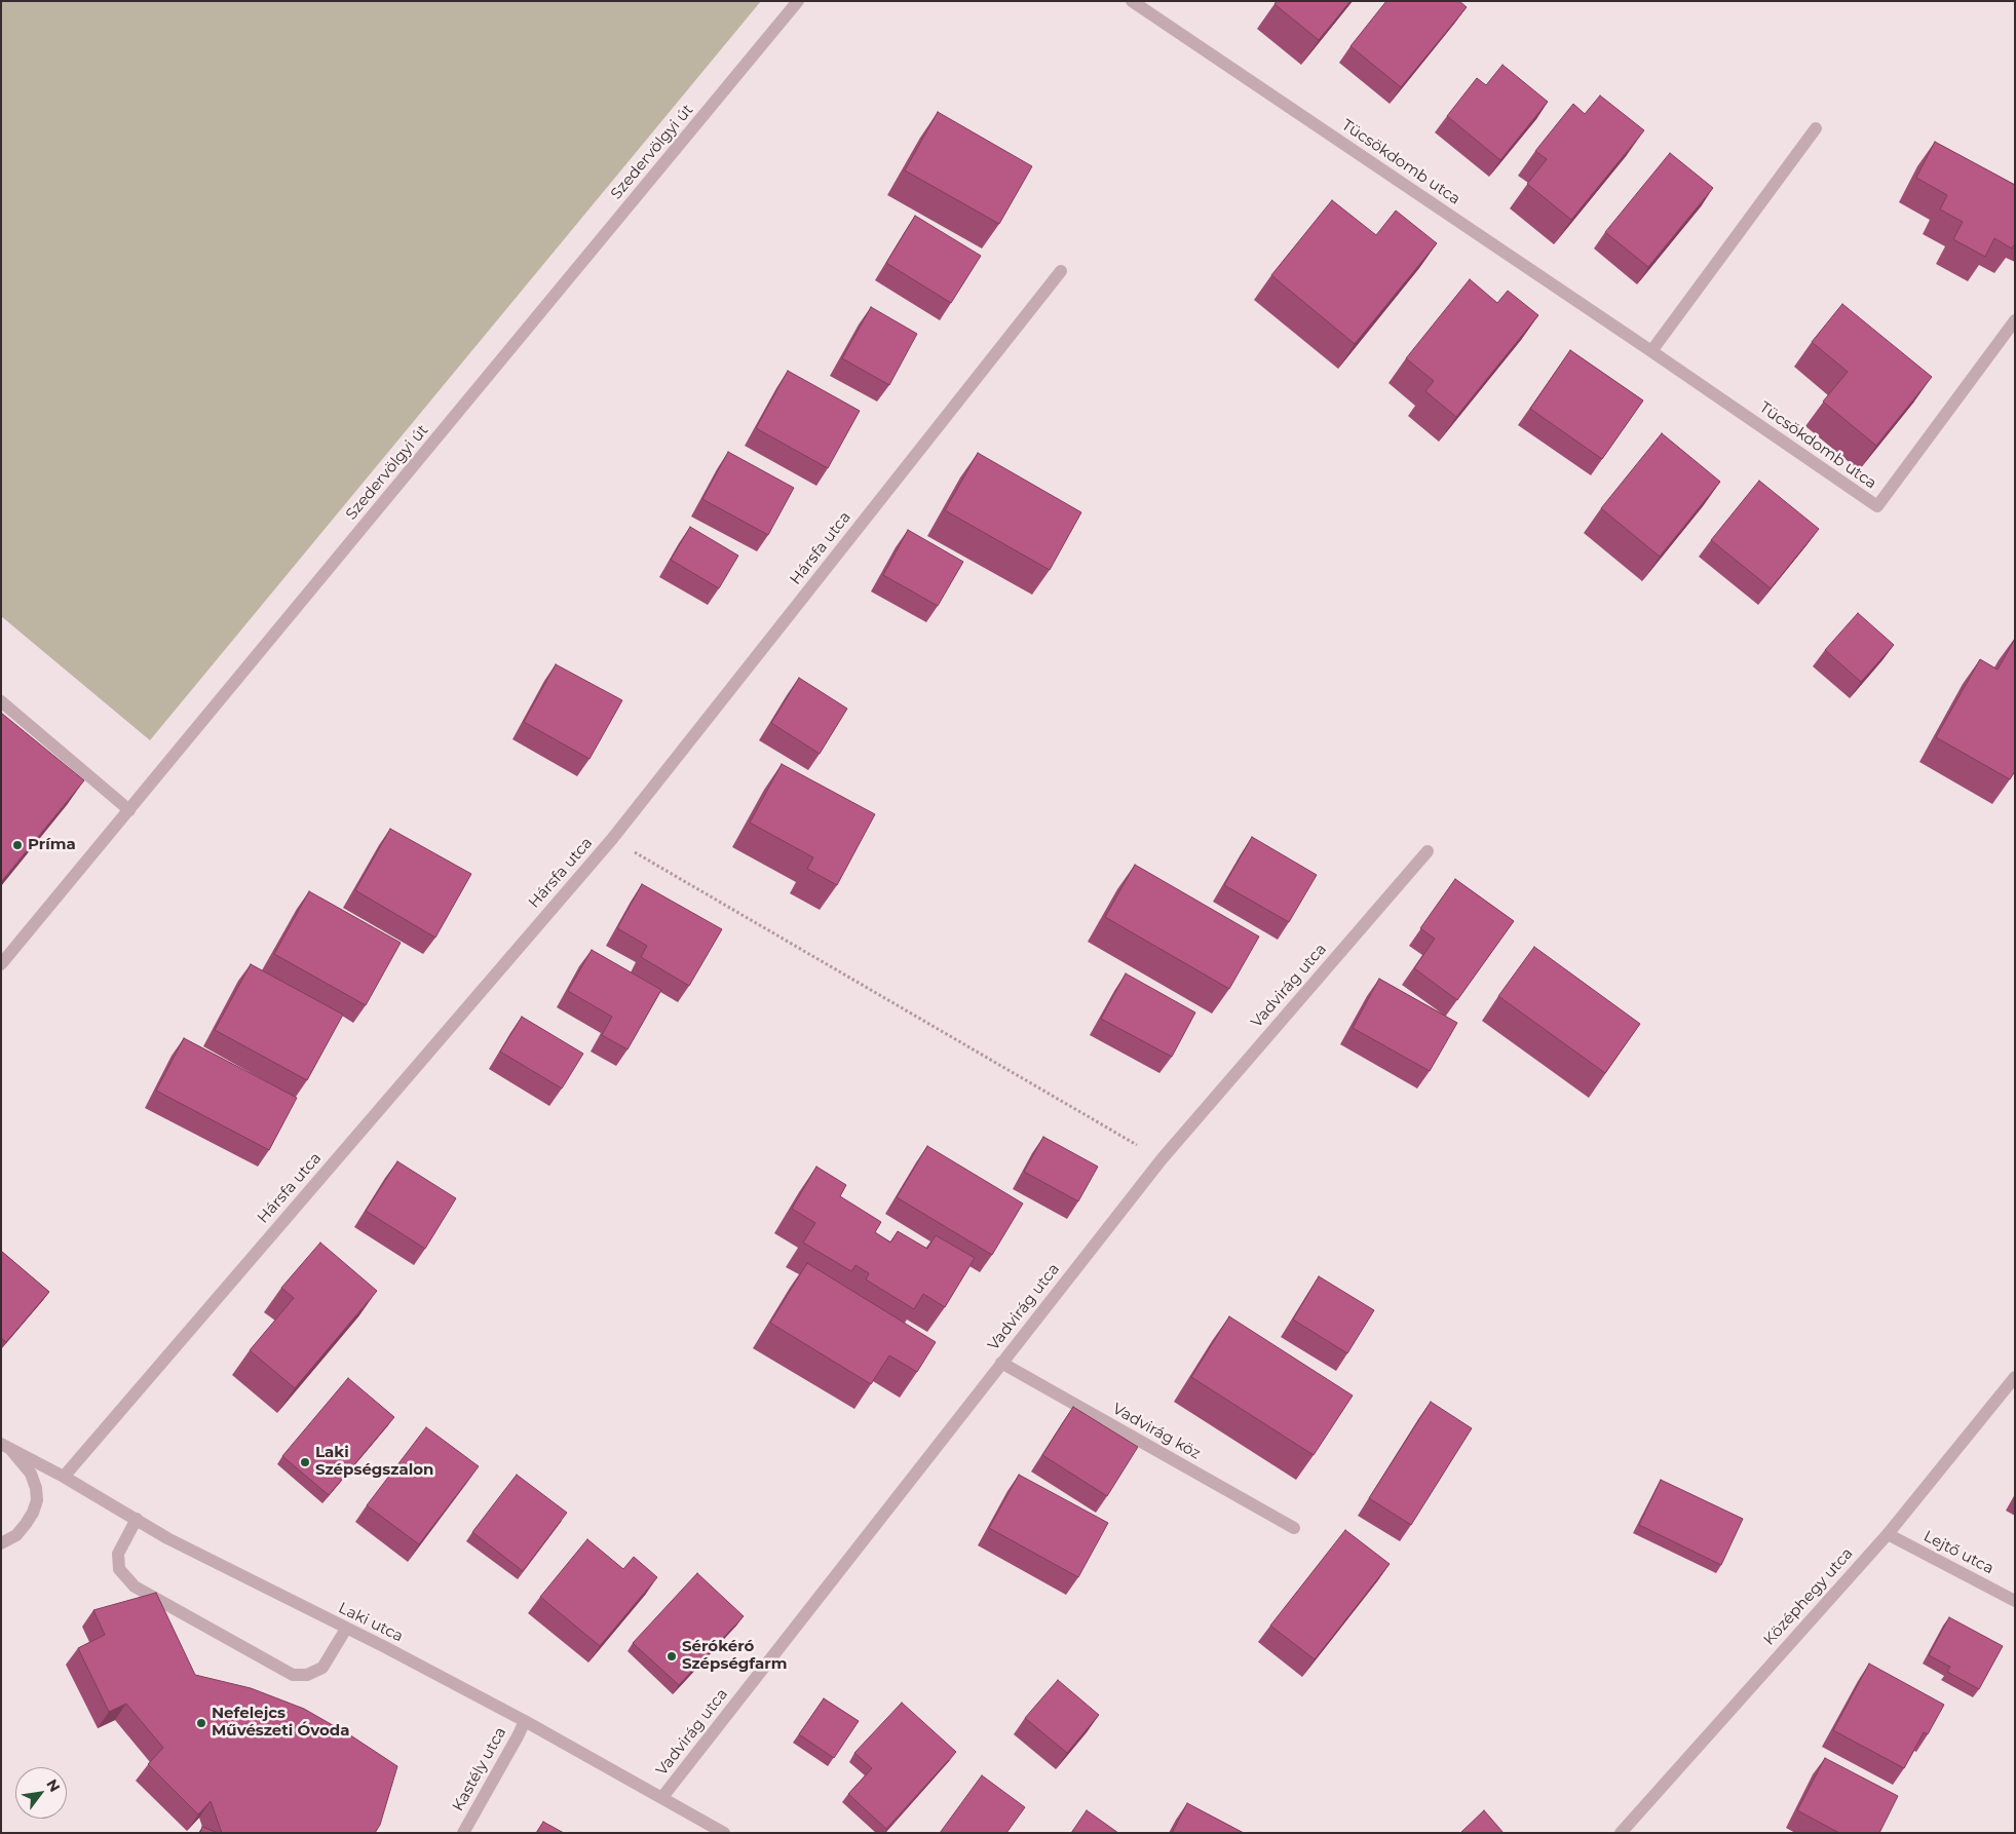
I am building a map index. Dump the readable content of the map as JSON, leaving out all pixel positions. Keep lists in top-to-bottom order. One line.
{"streets":{"street":["Szedervölgyi út","Tücsökdomb utca","Hársfa utca","Vadvirág utca","Vadvirág köz","Lejtő utca","Középhegy utca","Laki utca","Kastély utca"]},"crossings":[["Hársfa utca","Laki utca"],["Vadvirág utca","Vadvirág köz"],["Vadvirág utca","Laki utca"],["Lejtő utca","Középhegy utca"],["Laki utca","Kastély utca"]],"places":["Príma","Laki Szépségszalon","Sérókéró Szépségfarm","Nefelejcs Művészeti Óvoda"],"north":"top right"}
